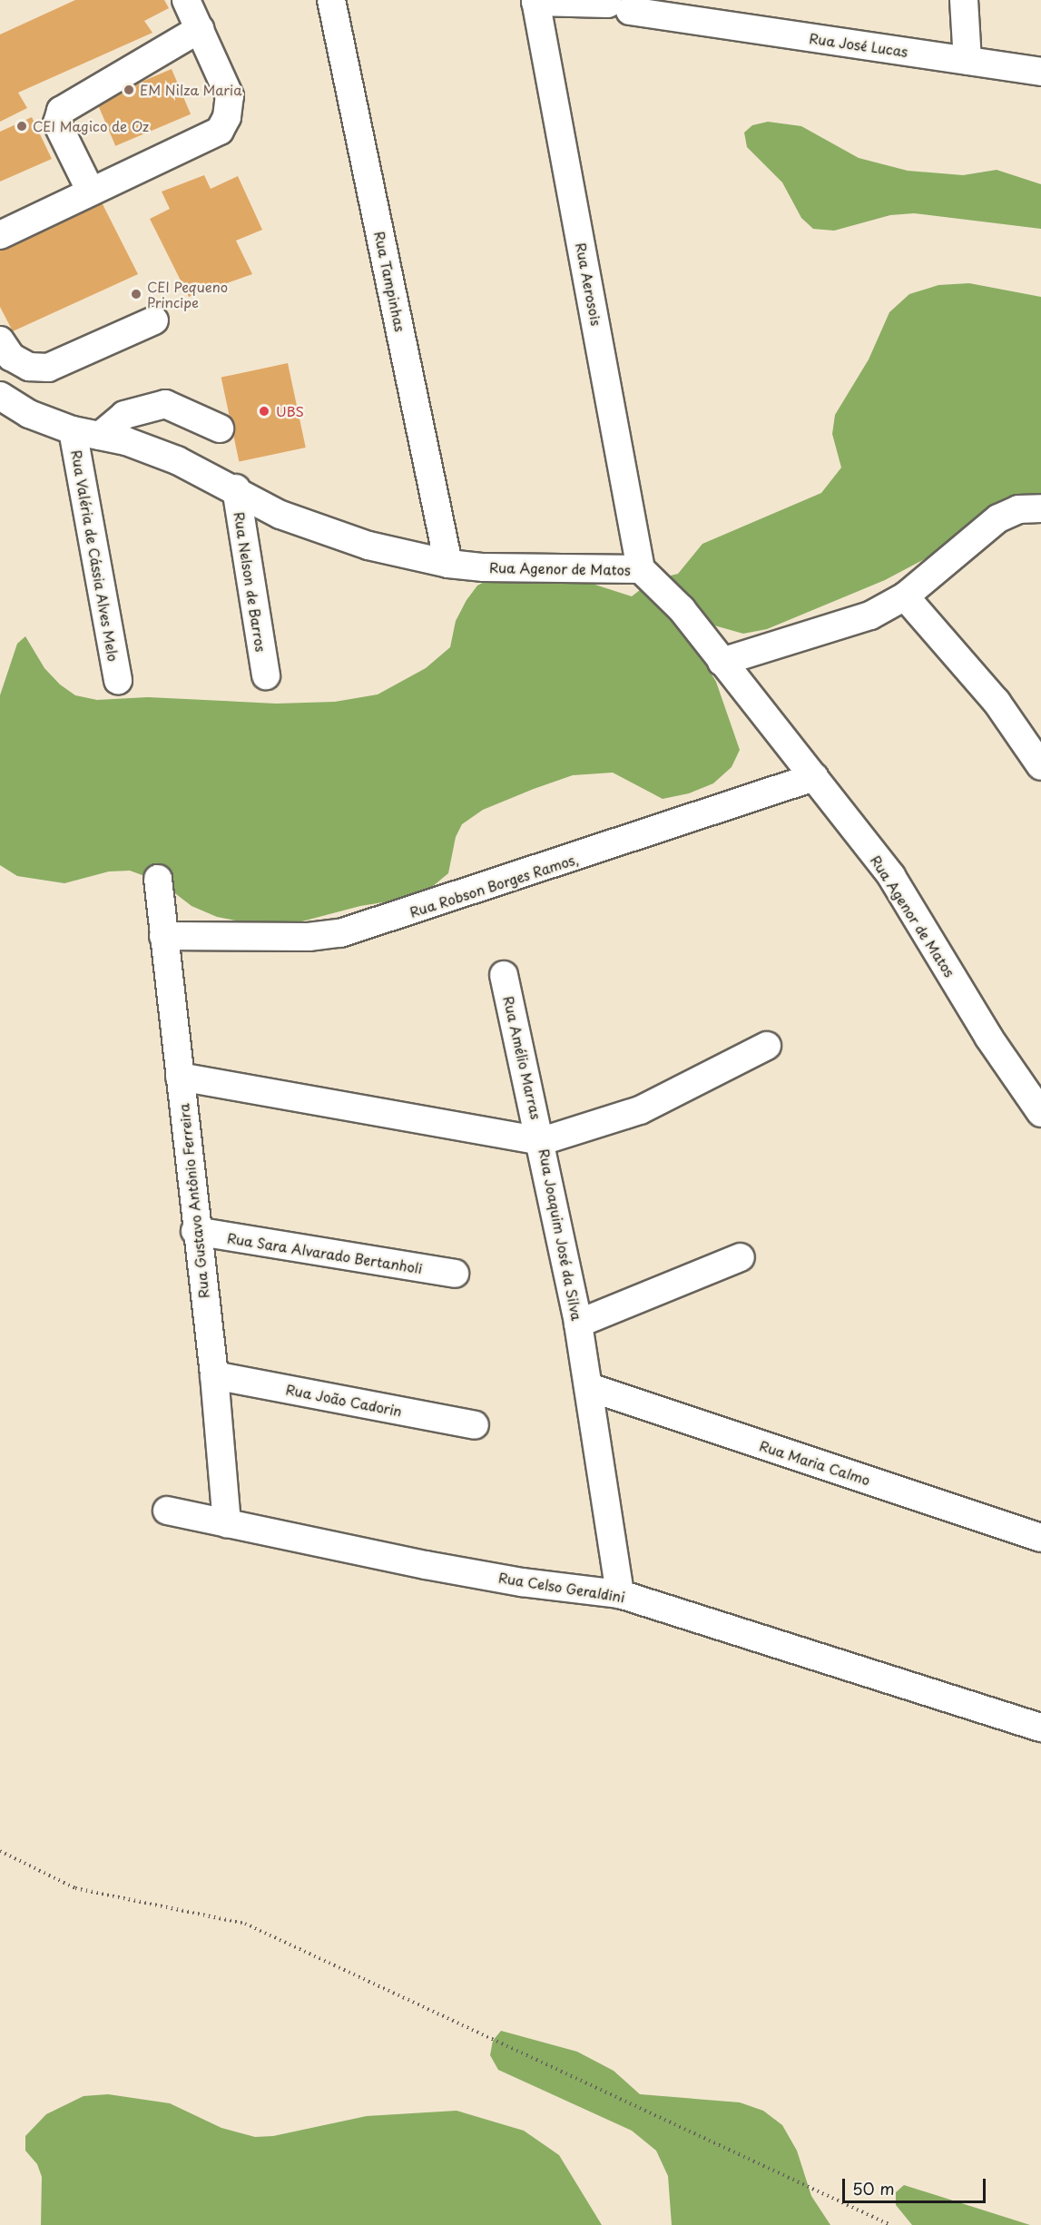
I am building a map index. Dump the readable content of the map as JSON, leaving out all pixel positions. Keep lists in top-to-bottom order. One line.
{"streets":{"street":["Rua José Lucas","Rua Tampinhas","Rua Aerosois","Rua Valéria de Cássia Alves Melo","Rua Agenor de Matos","Rua Nelson de Barros","Rua Robson Borges Ramos,","Rua Amélio Marras","Rua Gustavo Antônio Ferreira","Rua Joaquim José da Silva","Rua Sara Alvarado Bertanholi","Rua João Cadorin","Rua Maria Calmo","Rua Celso Geraldini"]},"crossings":[["Rua José Lucas","Rua Aerosois"],["Rua Tampinhas","Rua Agenor de Matos"],["Rua Aerosois","Rua Agenor de Matos"],["Rua Valéria de Cássia Alves Melo","Rua Agenor de Matos"],["Rua Agenor de Matos","Rua Nelson de Barros"],["Rua Agenor de Matos","Rua Robson Borges Ramos,"],["Rua Robson Borges Ramos,","Rua Gustavo Antônio Ferreira"],["Rua Amélio Marras","Rua Joaquim José da Silva"],["Rua Gustavo Antônio Ferreira","Rua Joaquim José da Silva"],["Rua Gustavo Antônio Ferreira","Rua Sara Alvarado Bertanholi"],["Rua Gustavo Antônio Ferreira","Rua João Cadorin"],["Rua Gustavo Antônio Ferreira","Rua Celso Geraldini"],["Rua Joaquim José da Silva","Rua Maria Calmo"],["Rua Joaquim José da Silva","Rua Celso Geraldini"]],"places":["EM Nilza Maria","CEI Magico de Oz","CEI Pequeno Principe","UBS"],"scale_bar":"50 m"}
